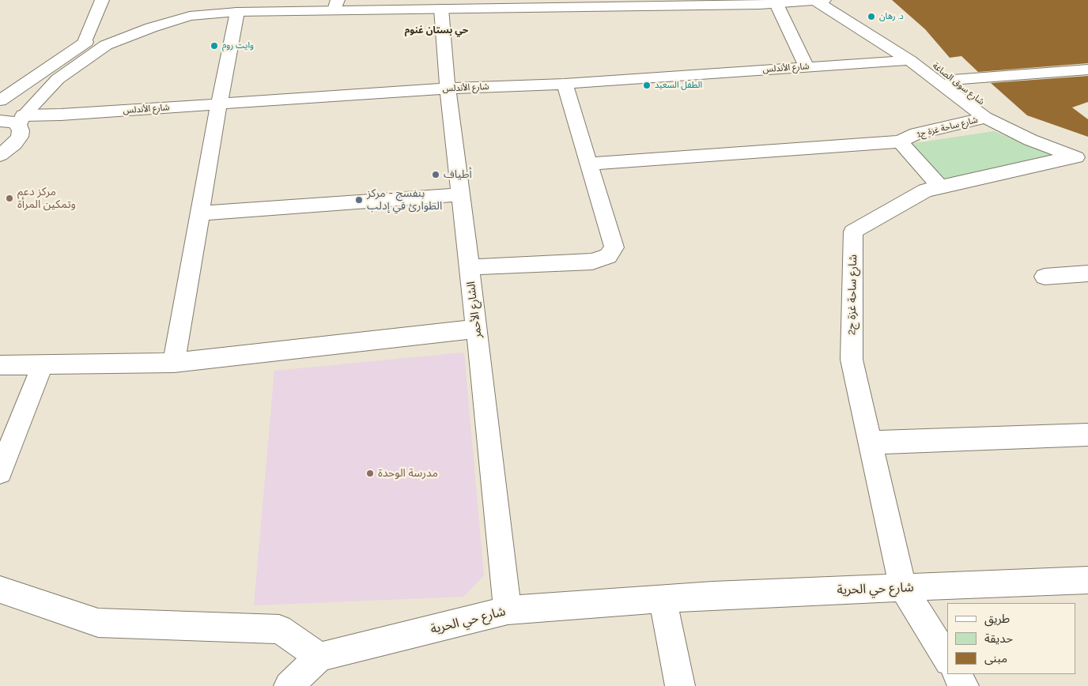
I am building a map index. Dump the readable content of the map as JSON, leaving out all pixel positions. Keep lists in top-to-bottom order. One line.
{"streets":{"street":["شارع الأندلس","شارع سوق الصاغة","شارع ساحة غزة ج1","شارع ساحة غزة ج2","الشارع الأحمر","شارع حي الحرية"]},"crossings":[["شارع الأندلس","الشارع الأحمر"],["شارع سوق الصاغة","شارع ساحة غزة ج2"],["شارع ساحة غزة ج1","شارع ساحة غزة ج2"],["شارع ساحة غزة ج2","شارع حي الحرية"],["الشارع الأحمر","شارع حي الحرية"]],"districts":["حي بستان غنوم"],"places":["د. رهان","وايت روم","الطفل السعيد","أطياف","مركز دعم وتمكين المرأة","بنفسج - مركز الطوارئ في إدلب","مدرسة الوحدة"],"legend":["طريق","حديقة","مبنى"]}
